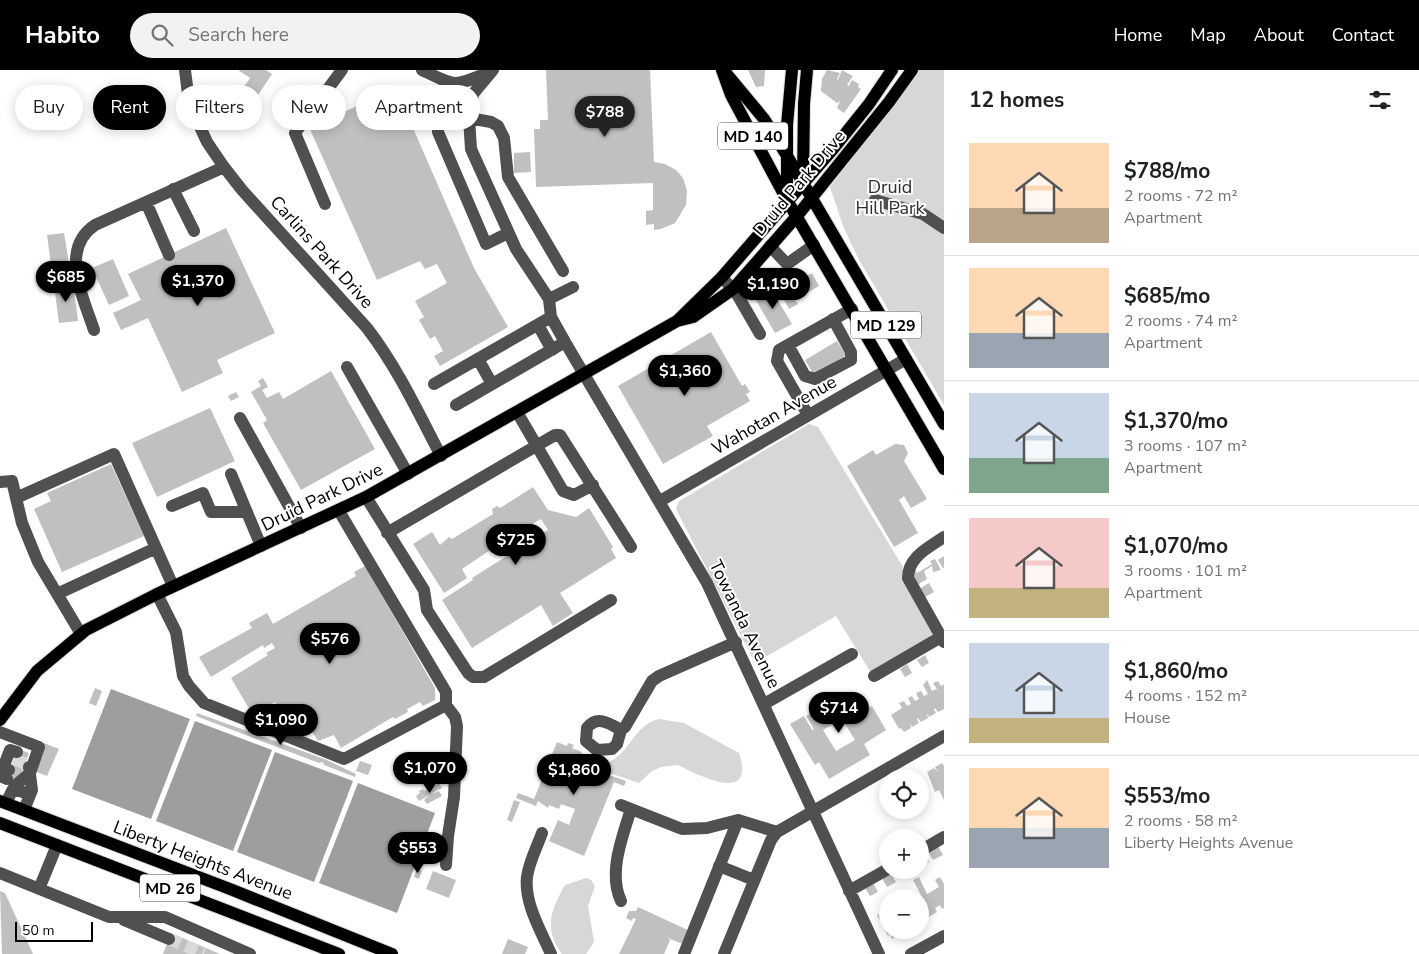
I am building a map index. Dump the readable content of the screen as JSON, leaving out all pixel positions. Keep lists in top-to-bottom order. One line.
{"streets":{"main road":["MD 140","Druid Park Drive","MD 129","Liberty Heights Avenue","MD 26"],"street":["Carlins Park Drive","Wahotan Avenue","Towanda Avenue"]},"crossings":[["MD 140","Druid Park Drive"],["MD 140","MD 129"],["Druid Park Drive","Carlins Park Drive"],["Druid Park Drive","MD 129"],["Druid Park Drive","Towanda Avenue"],["MD 129","Wahotan Avenue"],["Wahotan Avenue","Towanda Avenue"]],"parks":["Druid Hill Park"],"scale_bar":"50 m","page":{"header":"Habito","search":"Search here","nav":["Home","Map","About","Contact"],"heading":"12 homes","chip":["Buy","Rent","Filters","New","Apartment"],"price":["$788","$685","$1,370","$1,190","$1,360","$725","$576","$714","$1,090","$1,070","$1,860","$553"],"list":[{"name":"$788/mo","note":"2 rooms · 72 m² · Apartment"},{"name":"$685/mo","note":"2 rooms · 74 m² · Apartment"},{"name":"$1,370/mo","note":"3 rooms · 107 m² · Apartment"},{"name":"$1,070/mo","note":"3 rooms · 101 m² · Apartment"},{"name":"$1,860/mo","note":"4 rooms · 152 m² · House"},{"name":"$553/mo","note":"2 rooms · 58 m² · Liberty Heights Avenue"}],"map_buttons":["+","−"],"scale":"50 m"}}
